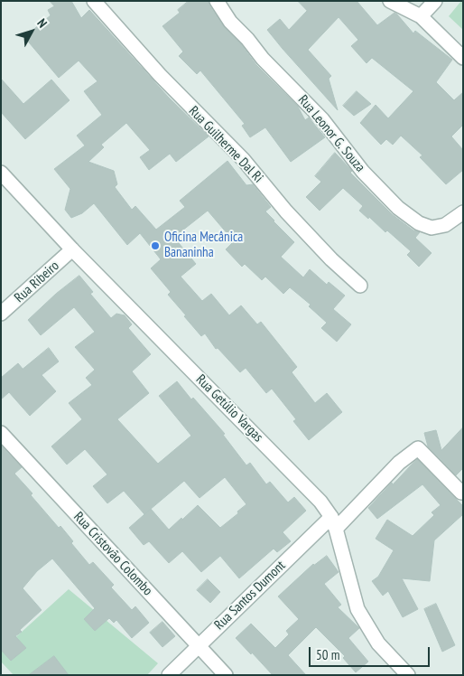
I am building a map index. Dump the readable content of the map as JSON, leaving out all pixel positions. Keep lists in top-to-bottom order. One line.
{"streets":{"street":["Rua Leonor G. Souza","Rua Guilherme Dal Ri","Rua Ribeiro","Rua Getúlio Vargas","Rua Cristovão Colombo","Rua Santos Dumont"]},"crossings":[["Rua Ribeiro","Rua Getúlio Vargas"],["Rua Getúlio Vargas","Rua Santos Dumont"],["Rua Cristovão Colombo","Rua Santos Dumont"]],"places":["Oficina Mecânica Bananinha"],"scale_bar":"50 m","north":"top right"}
